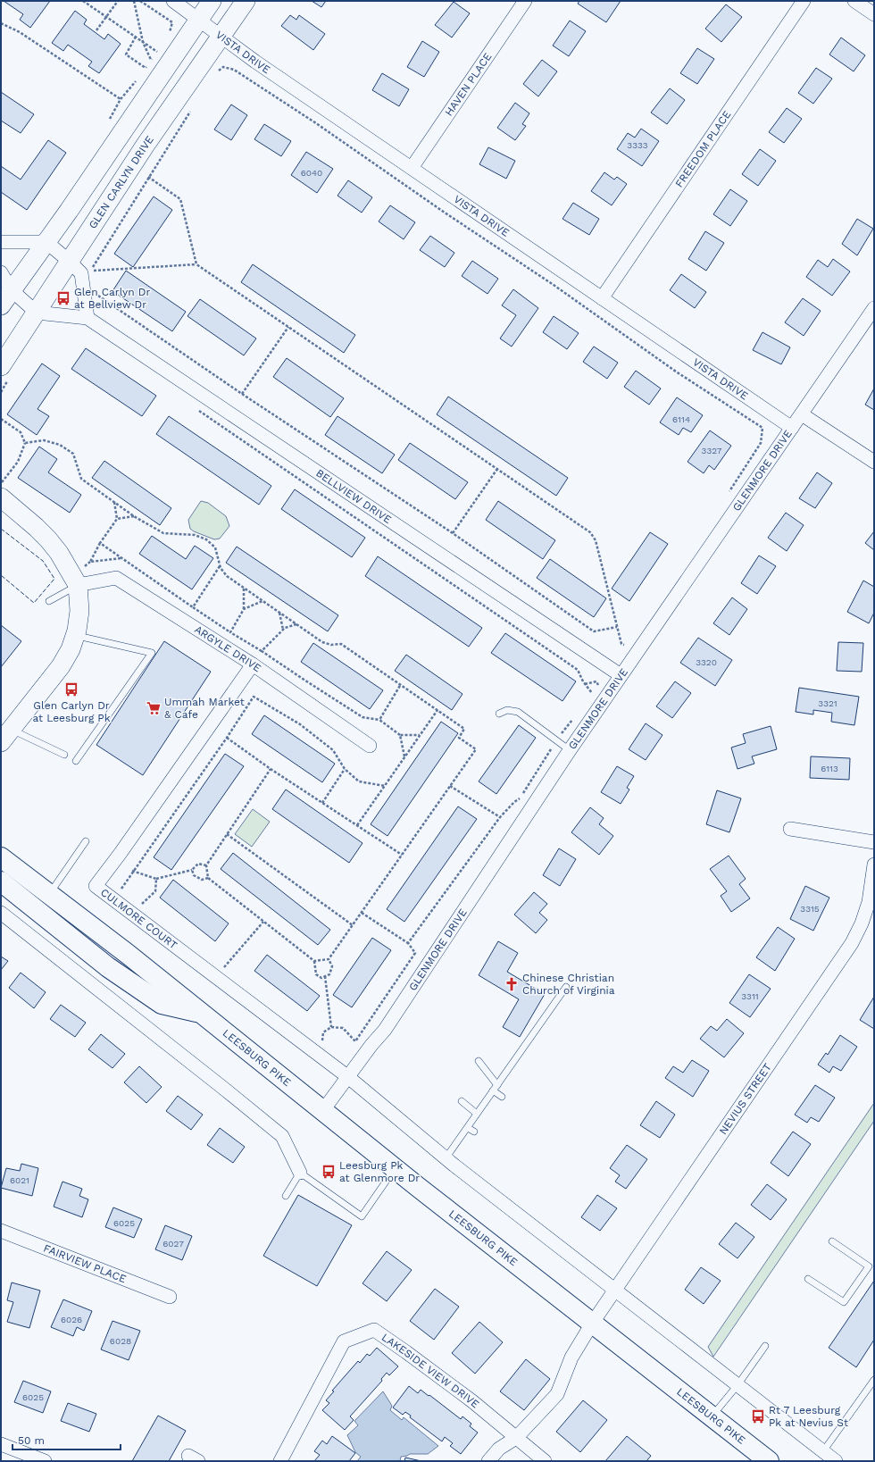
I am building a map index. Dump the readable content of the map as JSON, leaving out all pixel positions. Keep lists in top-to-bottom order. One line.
{"streets":{"main road":["LEESBURG PIKE"],"street":["VISTA DRIVE","HAVEN PLACE","FREEDOM PLACE","GLEN CARLYN DRIVE","GLENMORE DRIVE","BELLVIEW DRIVE","ARGYLE DRIVE","CULMORE COURT","NEVIUS STREET","FAIRVIEW PLACE","LAKESIDE VIEW DRIVE"]},"crossings":[["VISTA DRIVE","HAVEN PLACE"],["VISTA DRIVE","FREEDOM PLACE"],["VISTA DRIVE","GLEN CARLYN DRIVE"],["VISTA DRIVE","GLENMORE DRIVE"],["GLEN CARLYN DRIVE","BELLVIEW DRIVE"],["GLENMORE DRIVE","BELLVIEW DRIVE"],["GLENMORE DRIVE","CULMORE COURT"],["GLENMORE DRIVE","LEESBURG PIKE"],["ARGYLE DRIVE","CULMORE COURT"],["LEESBURG PIKE","NEVIUS STREET"]],"places":{"bus stop":["Glen Carlyn Dr at Bellview Dr","Glen Carlyn Dr at Leesburg Pk","Leesburg Pk at Glenmore Dr","Rt 7 Leesburg Pk at Nevius St"],"supermarket":["Ummah Market & Cafe"],"church":["Chinese Christian Church of Virginia"]},"house_numbers":["3333","6040","6114","3327","3320","3321","6113","3315","3311","6021","6025","6027","6026","6028","6025"],"scale_bar":"50 m"}
